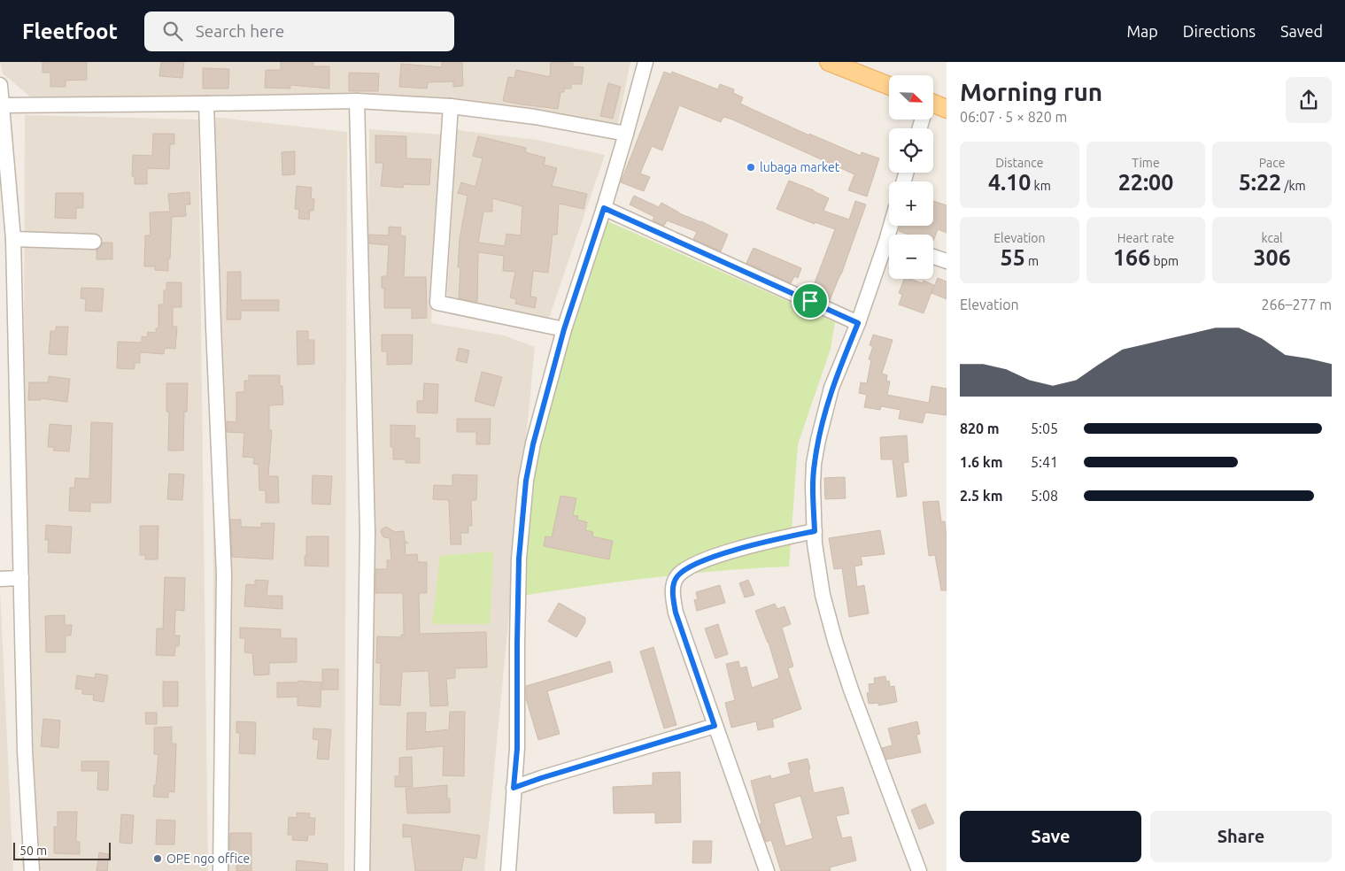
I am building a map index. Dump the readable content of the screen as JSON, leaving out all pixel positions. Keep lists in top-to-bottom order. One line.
{"places":["lubaga market","OPE ngo office"],"scale_bar":"50 m","north":"bottom right","page":{"header":"Fleetfoot","search":"Search here","nav":["Map","Directions","Saved"],"heading":["Morning run","06:07 · 5 × 820 m"],"map_buttons":["+","−"],"stats":[["Distance","4.10 km"],["Time","22:00"],["Pace","5:22 /km"],["Elevation","55 m"],["Heart rate","166 bpm"],["kcal","306"]],"chart":["Elevation","266–277 m"],"list":[{"name":"820 m","note":"5:05"},{"name":"1.6 km","note":"5:41"},{"name":"2.5 km","note":"5:08"}],"buttons":["Save","Share"],"scale":"50 m"}}
